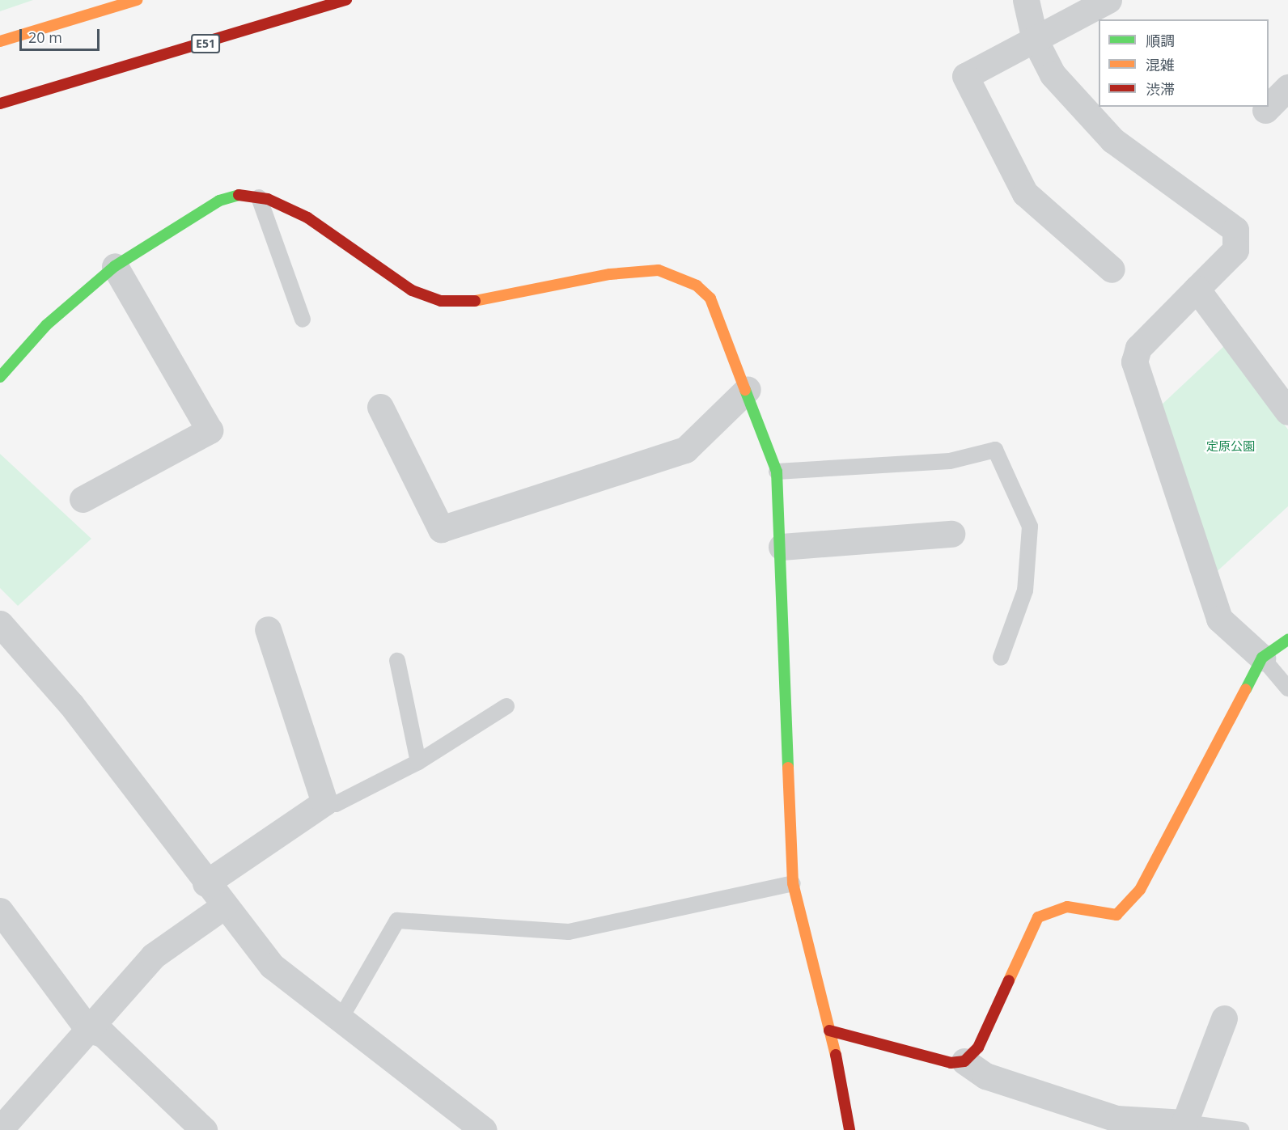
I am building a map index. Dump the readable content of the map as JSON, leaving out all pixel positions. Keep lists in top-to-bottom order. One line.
{"streets":{"main road":["E51"]},"parks":["定原公園"],"legend":["順調","混雑","渋滞"],"scale_bar":"20 m"}
